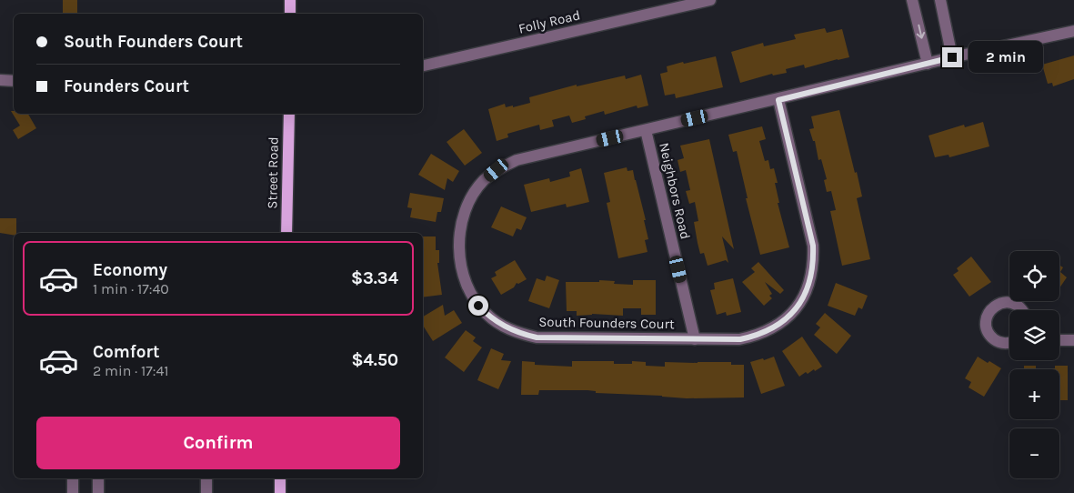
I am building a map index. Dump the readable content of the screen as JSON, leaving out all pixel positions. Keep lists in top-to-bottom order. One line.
{"streets":{"main road":["Street Road"],"street":["Folly Road","Neighbors Road","South Founders Court"]},"crossings":[["Neighbors Road","South Founders Court"]],"page":{"banner":["South Founders Court","Founders Court"],"bubble":"2 min","list":[{"name":"Economy","note":"1 min · 17:40","value":"$3.34"},{"name":"Comfort","note":"2 min · 17:41","value":"$4.50"}],"map_buttons":["+","−"],"buttons":"Confirm"}}
